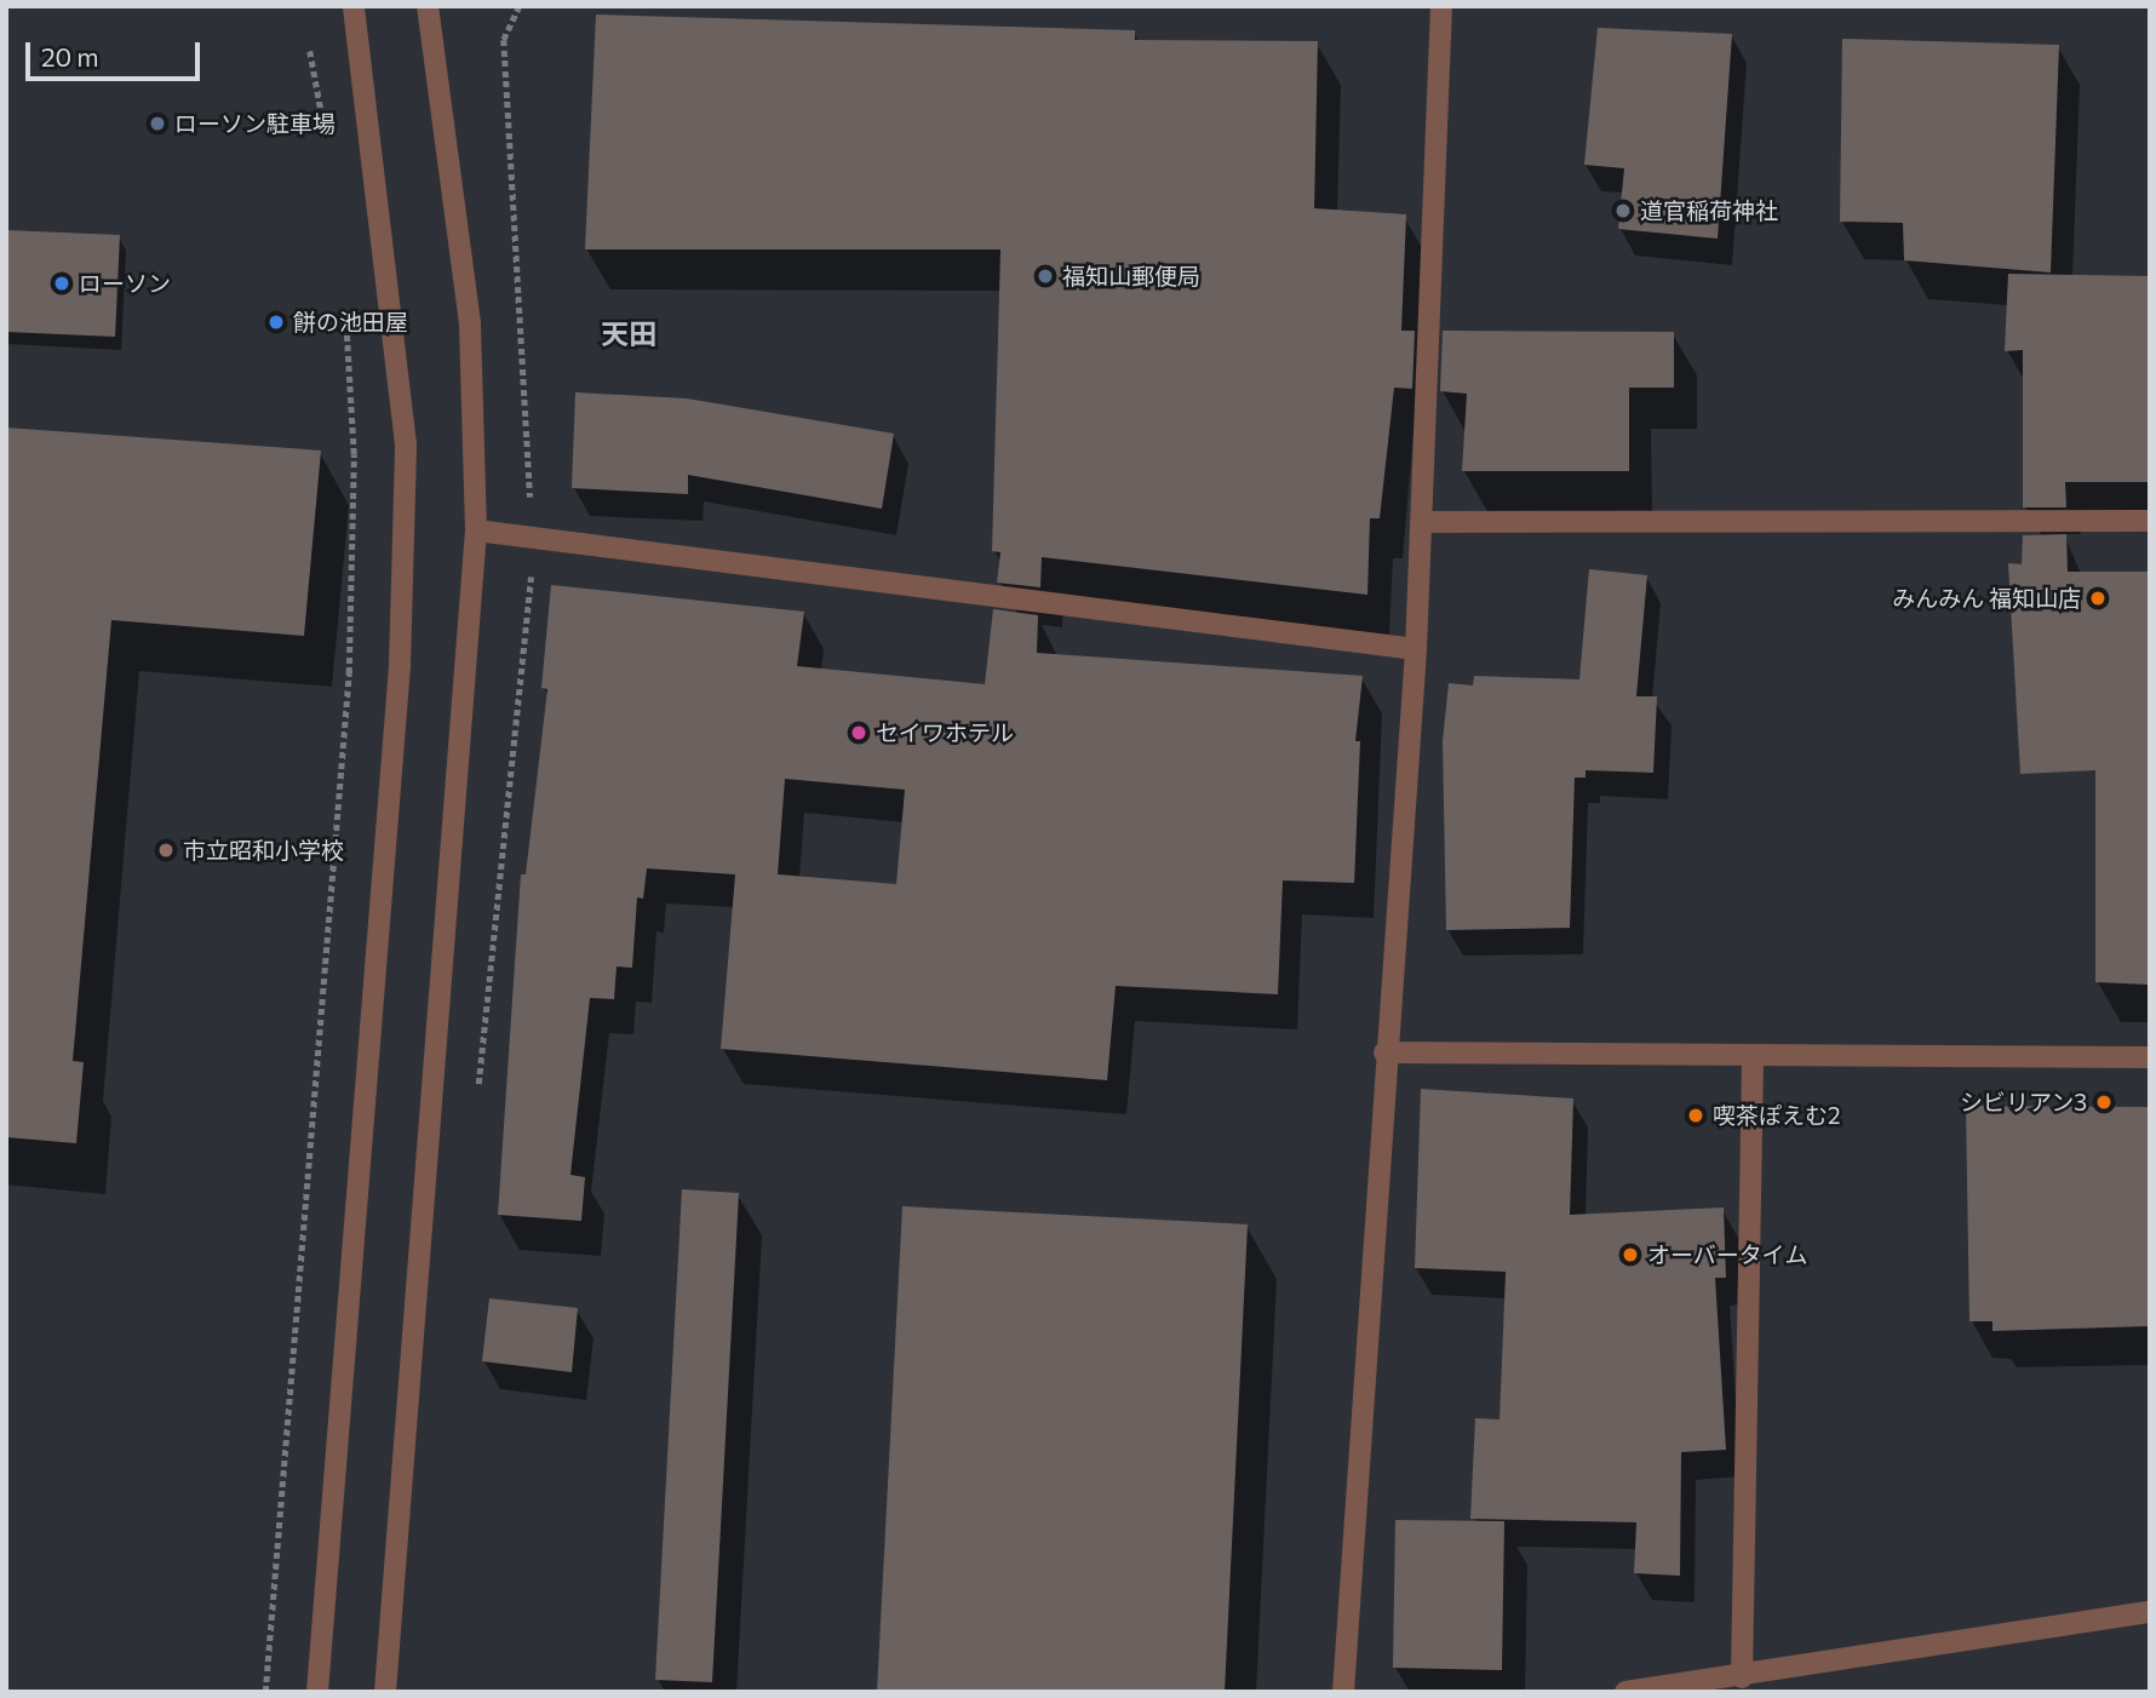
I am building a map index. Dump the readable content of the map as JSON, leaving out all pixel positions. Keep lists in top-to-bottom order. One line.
{"districts":["天田"],"places":["ローソン駐車場","道官稲荷神社","福知山郵便局","ローソン","餅の池田屋","みんみん 福知山店","セイワホテル","市立昭和小学校","シビリアン3","喫茶ぽえむ2","オーバータイム"],"scale_bar":"20 m"}
